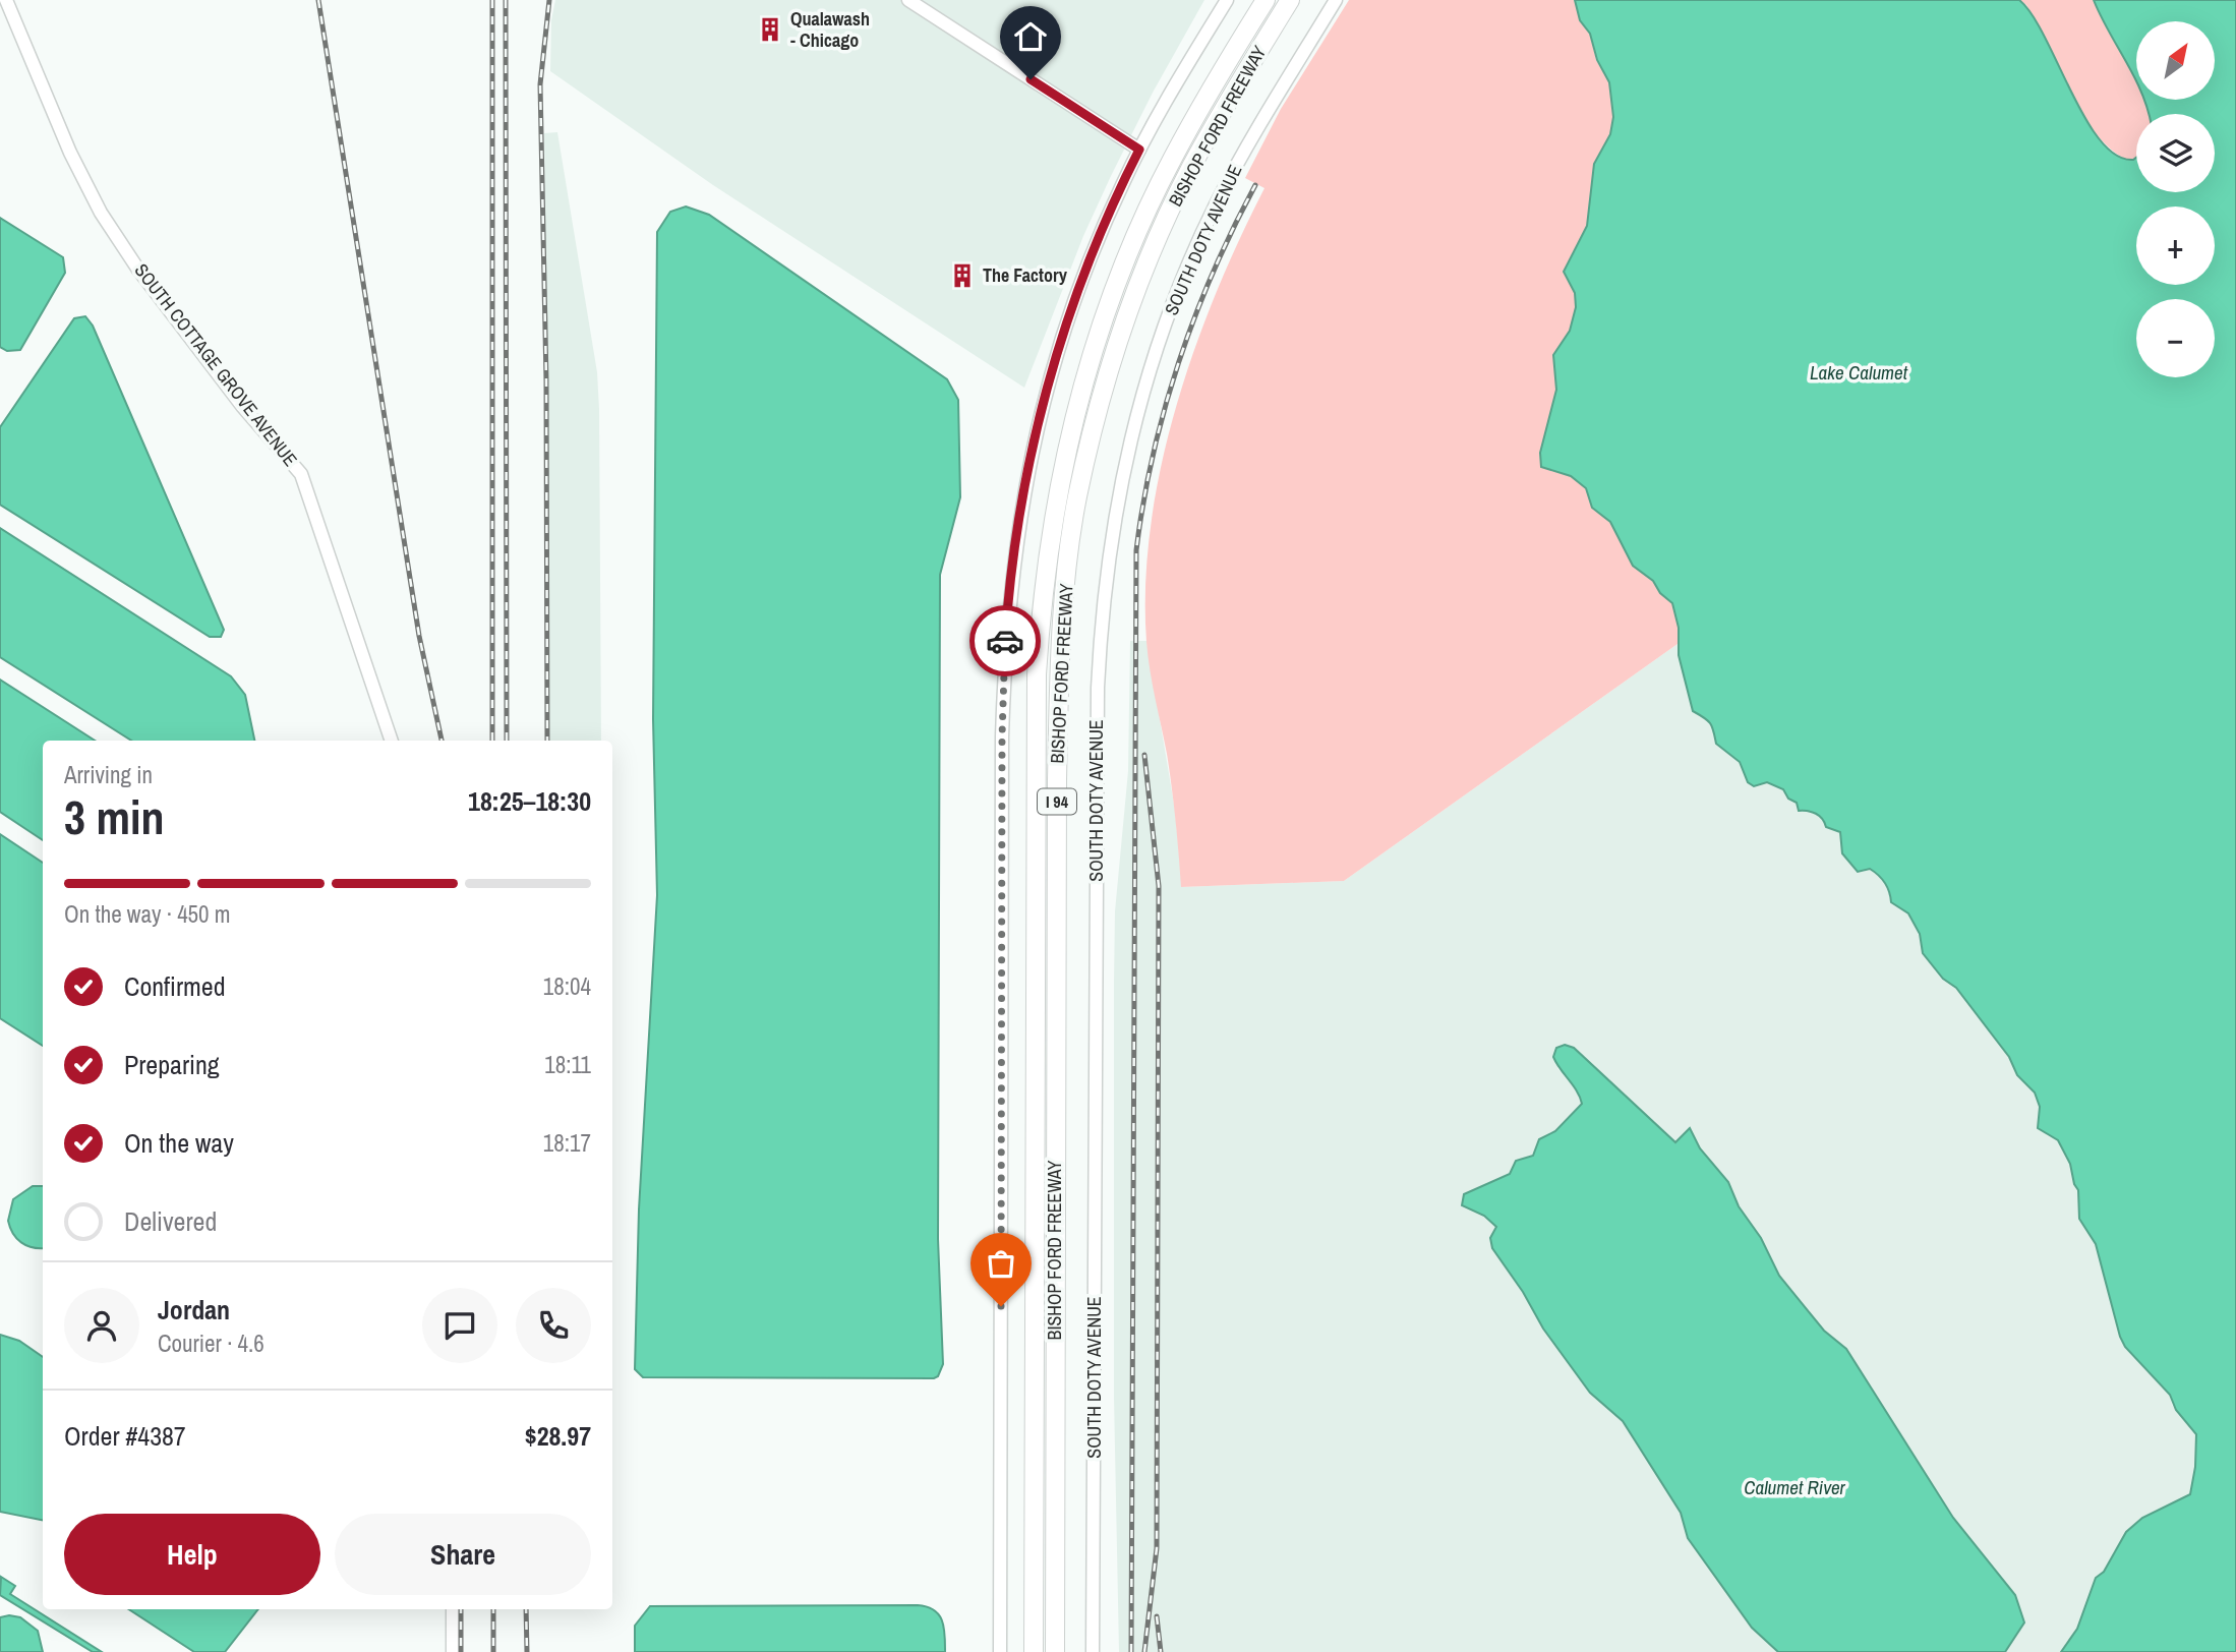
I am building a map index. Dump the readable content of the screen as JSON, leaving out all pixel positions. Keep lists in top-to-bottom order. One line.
{"streets":{"highway":["BISHOP FORD FREEWAY","I 94"],"street":["SOUTH DOTY AVENUE","SOUTH COTTAGE GROVE AVENUE"]},"water":["Lake Calumet","Calumet River"],"places":{"building":["Qualawash - Chicago","The Factory"]},"north":"top right","page":{"map_buttons":["+","−"],"heading":["3 min","Arriving in","18:25–18:30"],"panel":["Jordan","Courier · 4.6","Order #4387","$28.97"],"bar":"On the way · 450 m","list":[["Confirmed","18:04"],["Preparing","18:11"],["On the way","18:17"],"Delivered"],"buttons":["Help","Share"]}}
